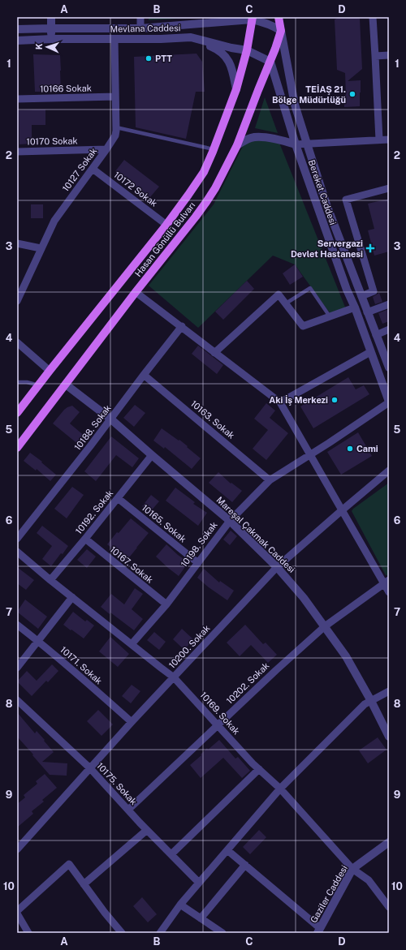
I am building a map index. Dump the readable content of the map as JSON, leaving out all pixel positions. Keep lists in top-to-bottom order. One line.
{"streets":{"main road":["Hasan Gönüllü Bulvarı"],"street":["Mevlana Caddesi","10166 Sokak","10170 Sokak","10127 Sokak","10172 Sokak","Bereket Caddesi","10163. Sokak","10188. Sokak","10192. Sokak","10165. Sokak","Mareşal Çakmak Caddesi","10198. Sokak","10167. Sokak","10200. Sokak","10171. Sokak","10202. Sokak","10169. Sokak","10175. Sokak","Gaziler Caddesi"]},"crossings":[["Mevlana Caddesi","10127 Sokak"],["Mevlana Caddesi","Bereket Caddesi"],["Mevlana Caddesi","Hasan Gönüllü Bulvarı"],["10166 Sokak","10127 Sokak"],["10170 Sokak","10127 Sokak"],["10127 Sokak","10172 Sokak"],["10172 Sokak","Hasan Gönüllü Bulvarı"],["Bereket Caddesi","Hasan Gönüllü Bulvarı"],["Bereket Caddesi","10198. Sokak"],["Hasan Gönüllü Bulvarı","Mareşal Çakmak Caddesi"],["10163. Sokak","10188. Sokak"],["10163. Sokak","10198. Sokak"],["10188. Sokak","Mareşal Çakmak Caddesi"],["10192. Sokak","10165. Sokak"],["10192. Sokak","Mareşal Çakmak Caddesi"],["10192. Sokak","10167. Sokak"],["10192. Sokak","10169. Sokak"],["10165. Sokak","10198. Sokak"],["Mareşal Çakmak Caddesi","10198. Sokak"],["Mareşal Çakmak Caddesi","10200. Sokak"],["Mareşal Çakmak Caddesi","10202. Sokak"],["10198. Sokak","10167. Sokak"],["10198. Sokak","10169. Sokak"],["10200. Sokak","10171. Sokak"],["10200. Sokak","10169. Sokak"],["10200. Sokak","10175. Sokak"],["10202. Sokak","10169. Sokak"],["10202. Sokak","10175. Sokak"],["10169. Sokak","Gaziler Caddesi"]],"places":{"other":["PTT","TEİAŞ 21. Bölge Müdürlüğü","Aki İş Merkezi","Cami"],"health":["Servergazi Devlet Hastanesi"]},"north":"left","grid":{"columns":["A","B","C","D"],"rows":["1","2","3","4","5","6","7","8","9","10"]}}
